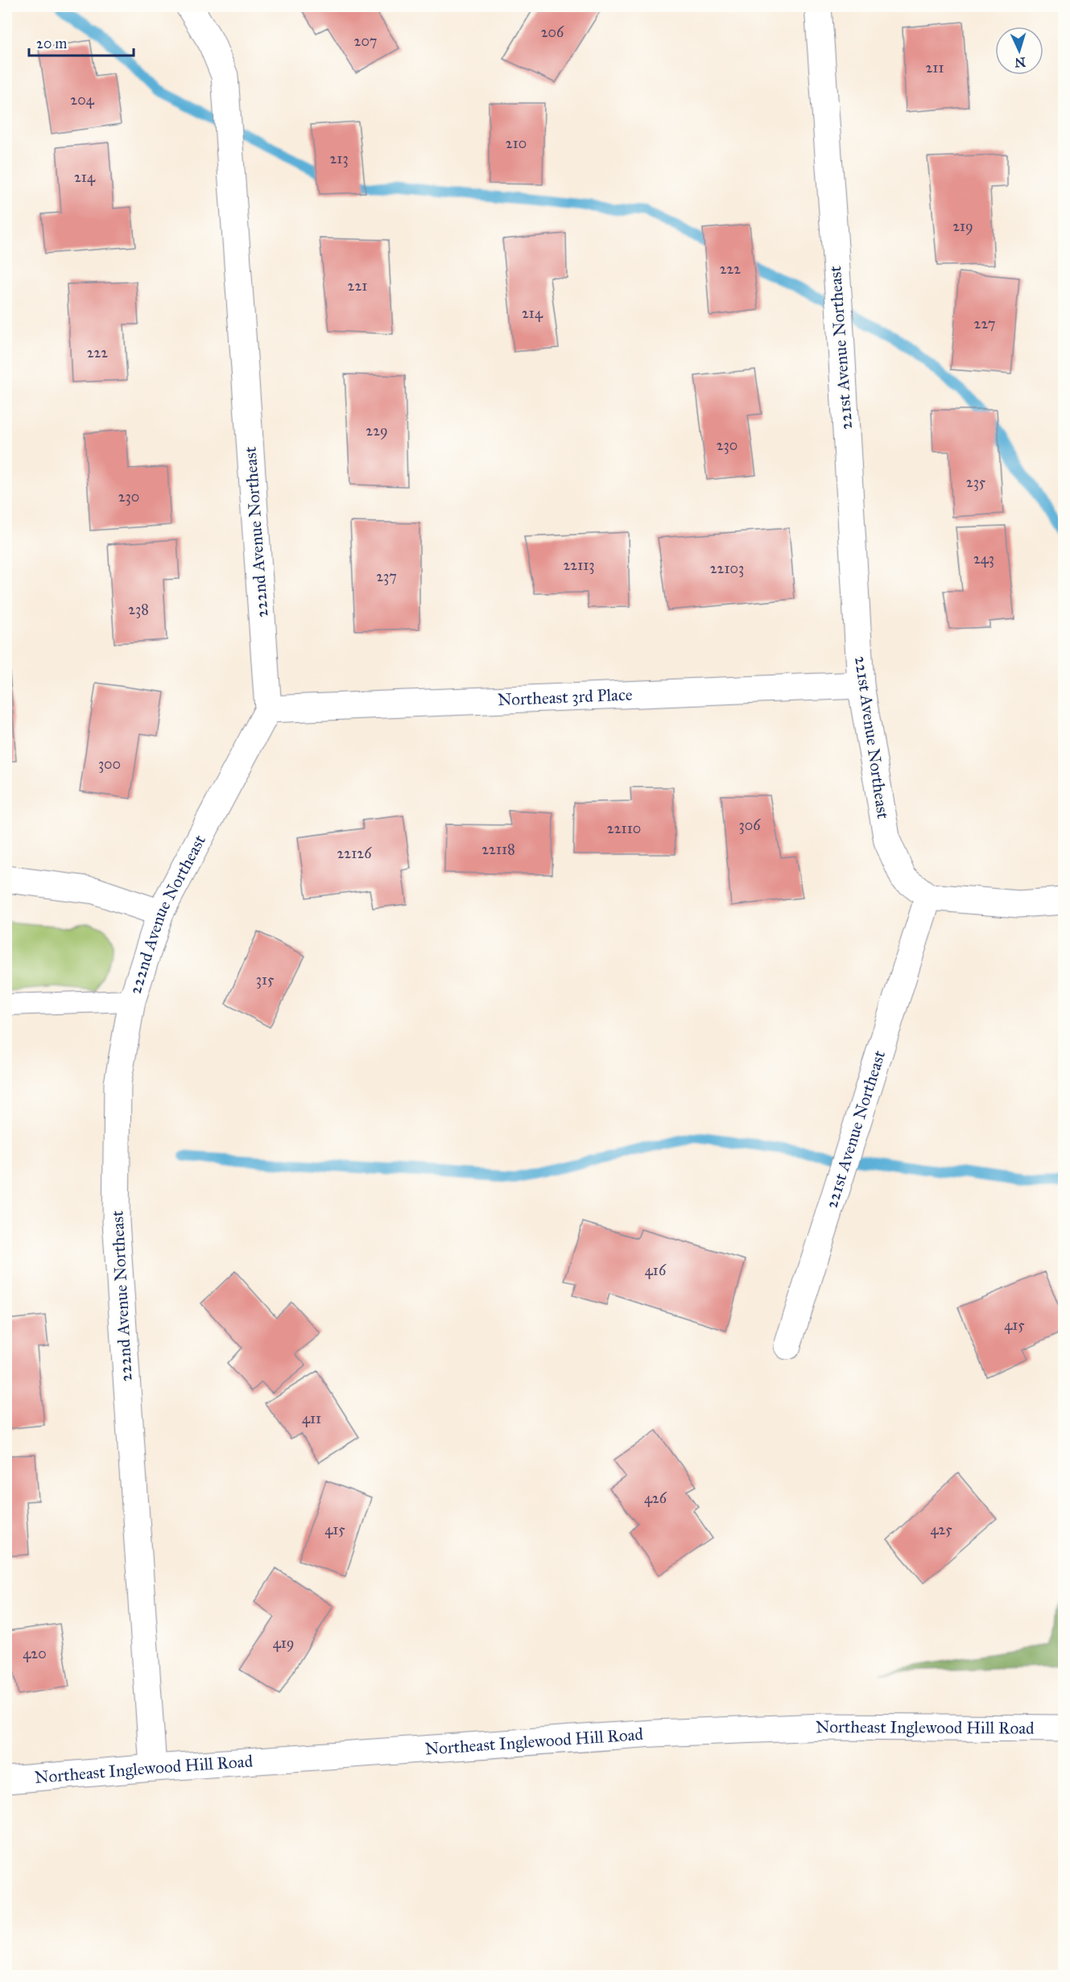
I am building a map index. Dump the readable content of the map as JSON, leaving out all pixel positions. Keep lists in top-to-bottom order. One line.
{"streets":{"street":["221st Avenue Northeast","222nd Avenue Northeast","Northeast 3rd Place","Northeast Inglewood Hill Road"]},"crossings":[["221st Avenue Northeast","Northeast 3rd Place"],["222nd Avenue Northeast","Northeast 3rd Place"],["222nd Avenue Northeast","Northeast Inglewood Hill Road"]],"house_numbers":["206","207","211","204","210","213","214","219","222","221","214","227","222","229","230","235","230","243","22113","22103","237","238","300","306","22110","22118","22126","315","416","415","411","426","415","425","419","420"],"scale_bar":"20 m","north":"bottom"}
